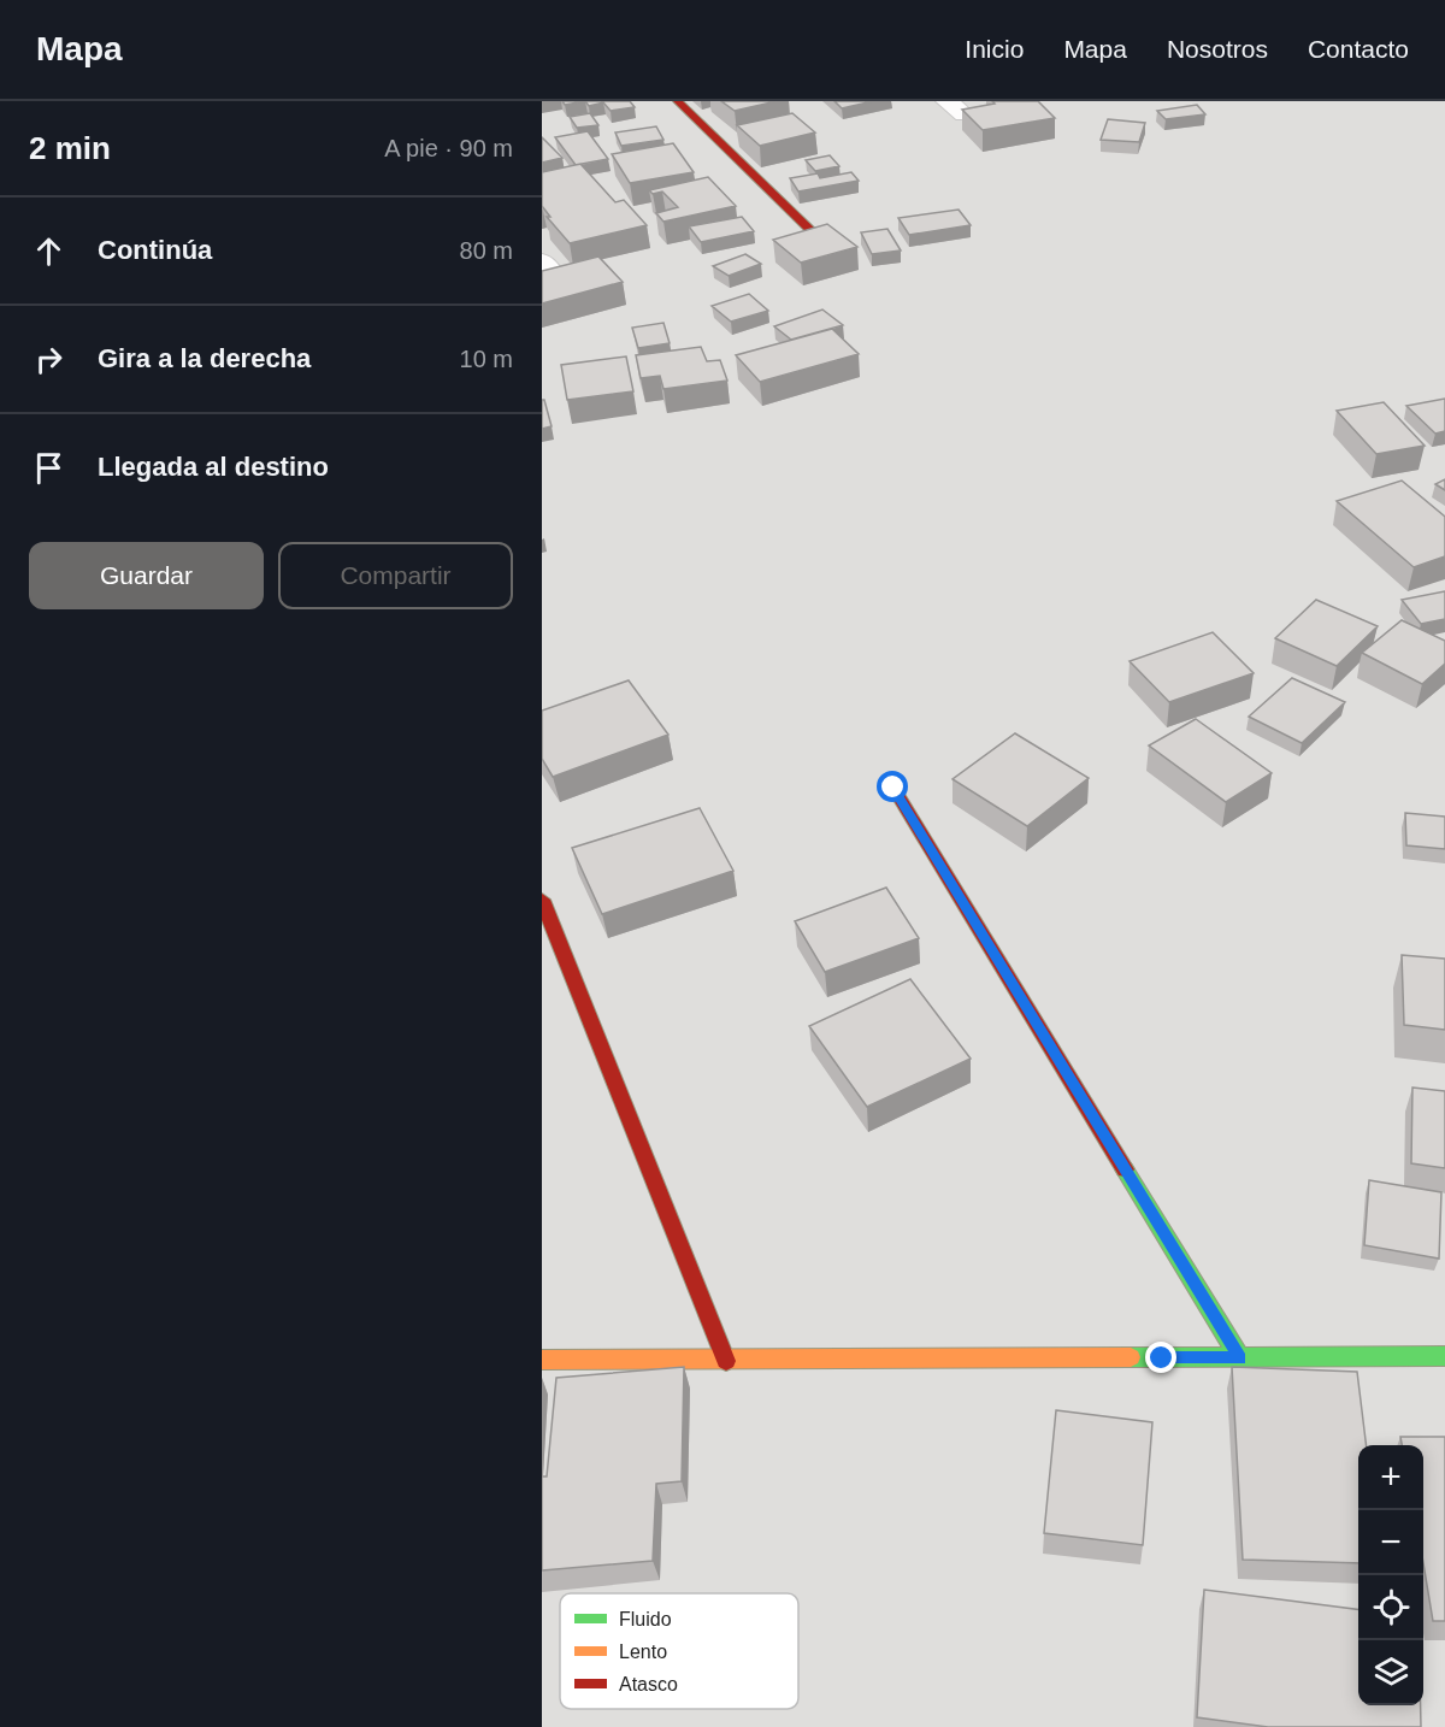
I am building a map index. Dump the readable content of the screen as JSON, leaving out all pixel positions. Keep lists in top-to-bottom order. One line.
{"legend":["Fluido","Lento","Atasco"],"page":{"header":"Mapa","nav":["Inicio","Mapa","Nosotros","Contacto"],"heading":["2 min","A pie · 90 m"],"list":[["Continúa","80 m"],["Gira a la derecha","10 m"],"Llegada al destino"],"buttons":["Guardar","Compartir"],"map_buttons":["+","−"]}}
